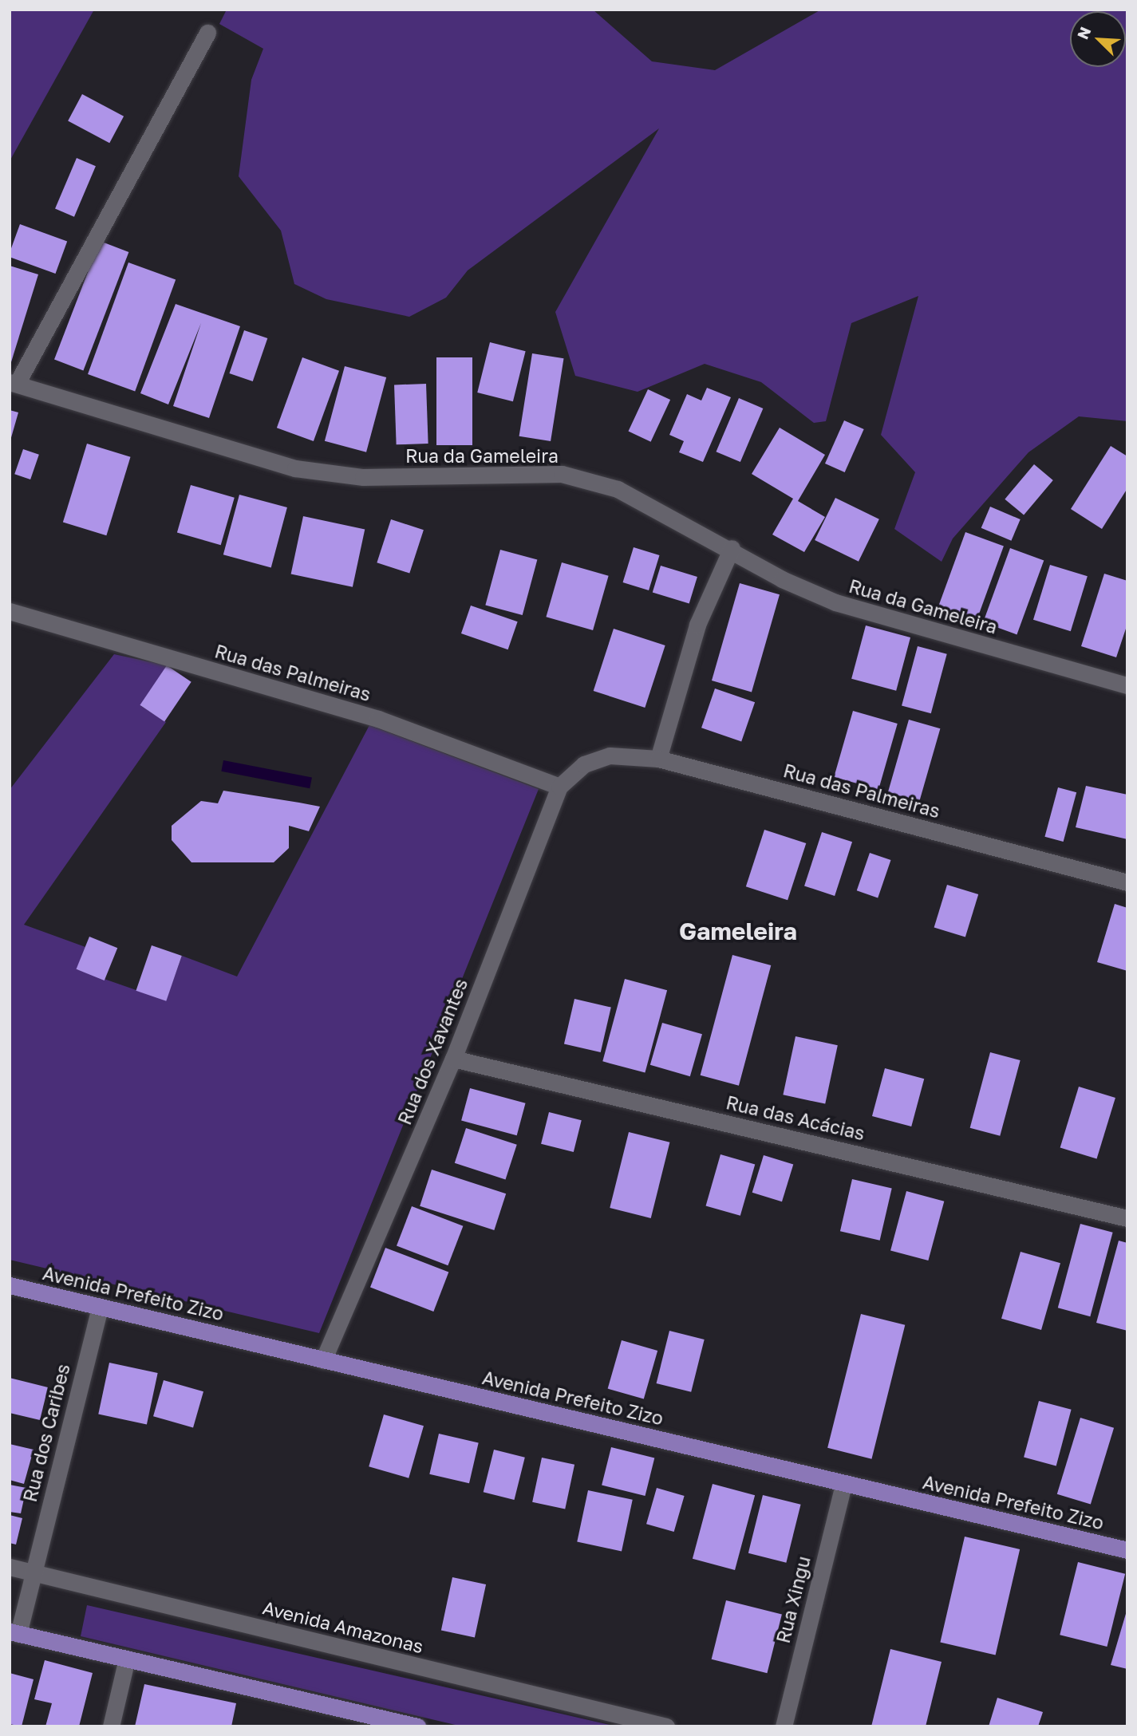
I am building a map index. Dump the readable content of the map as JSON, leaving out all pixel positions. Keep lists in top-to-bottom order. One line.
{"streets":{"main road":["Avenida Prefeito Zizo"],"street":["Rua da Gameleira","Rua das Palmeiras","Rua dos Xavantes","Rua das Acácias","Rua dos Caribes","Rua Xingu","Avenida Amazonas"]},"crossings":[["Rua das Palmeiras","Rua dos Xavantes"],["Rua dos Xavantes","Rua das Acácias"],["Rua dos Xavantes","Avenida Prefeito Zizo"],["Avenida Prefeito Zizo","Rua dos Caribes"],["Avenida Prefeito Zizo","Rua Xingu"],["Rua dos Caribes","Avenida Amazonas"]],"districts":["Gameleira"],"north":"top left"}
